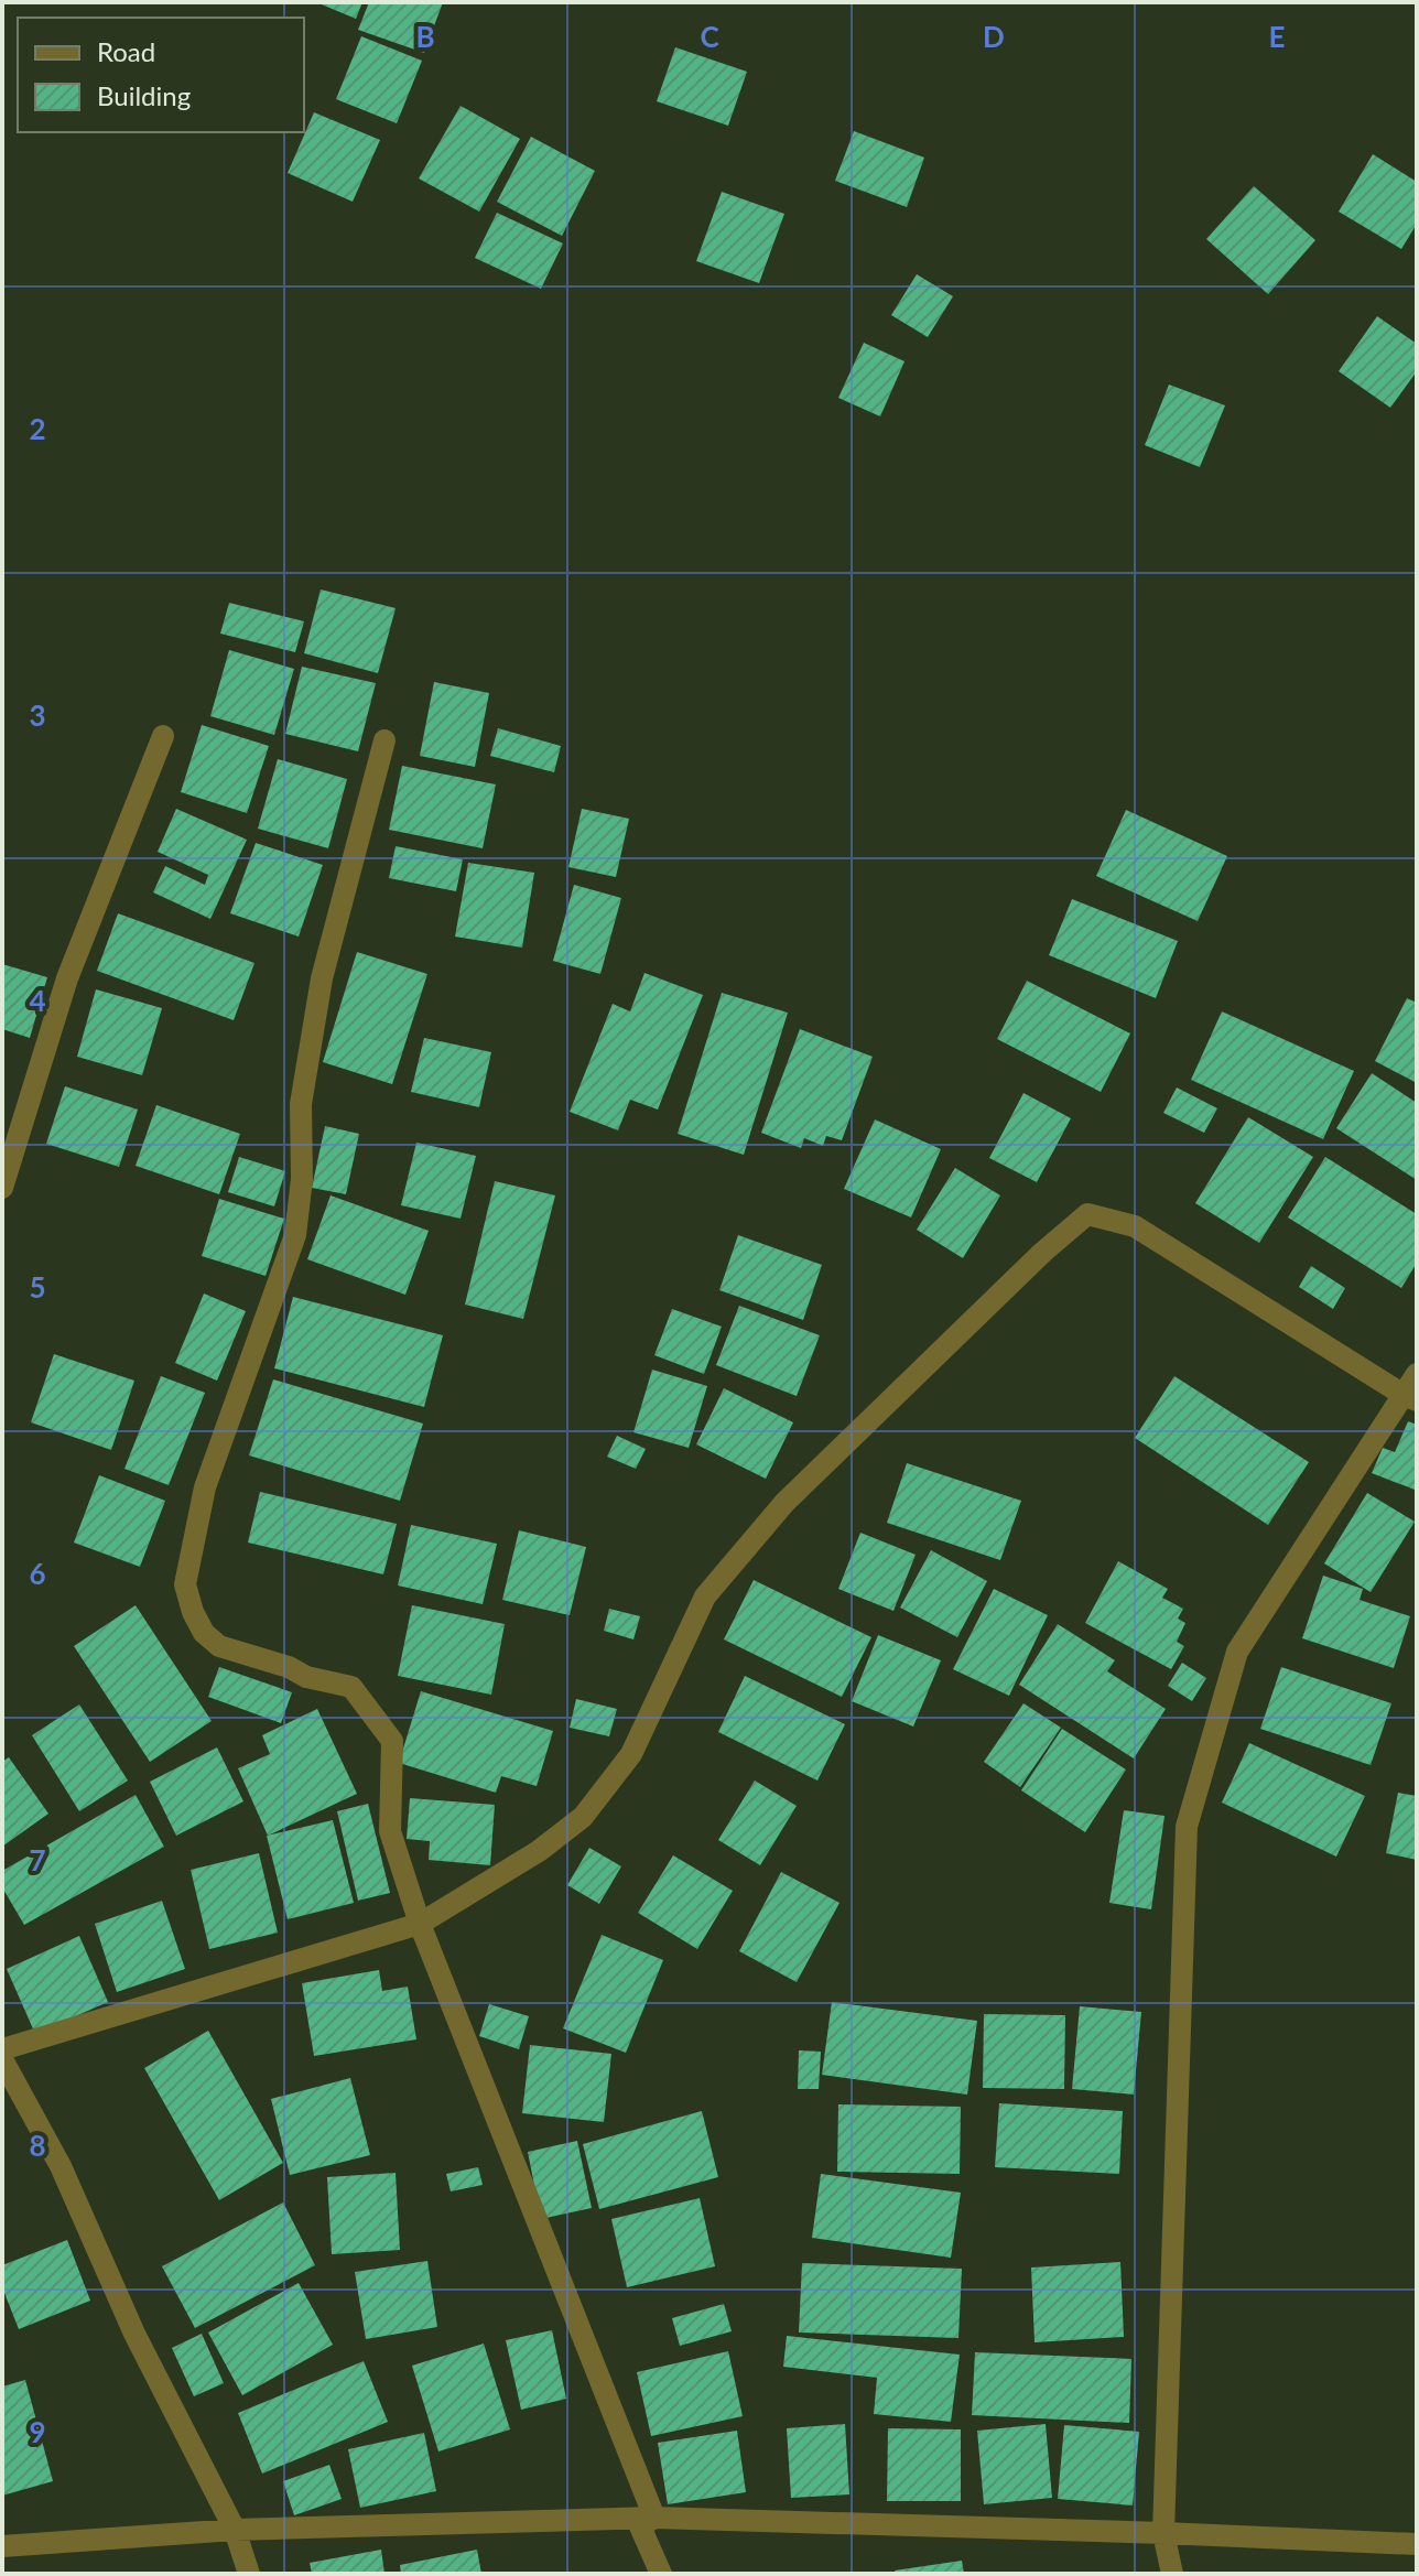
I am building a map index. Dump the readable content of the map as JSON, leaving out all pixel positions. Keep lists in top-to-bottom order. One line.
{"legend":["Road","Building"],"grid":{"columns":["B","C","D","E"],"rows":["2","3","4","5","6","7","8","9"]}}
